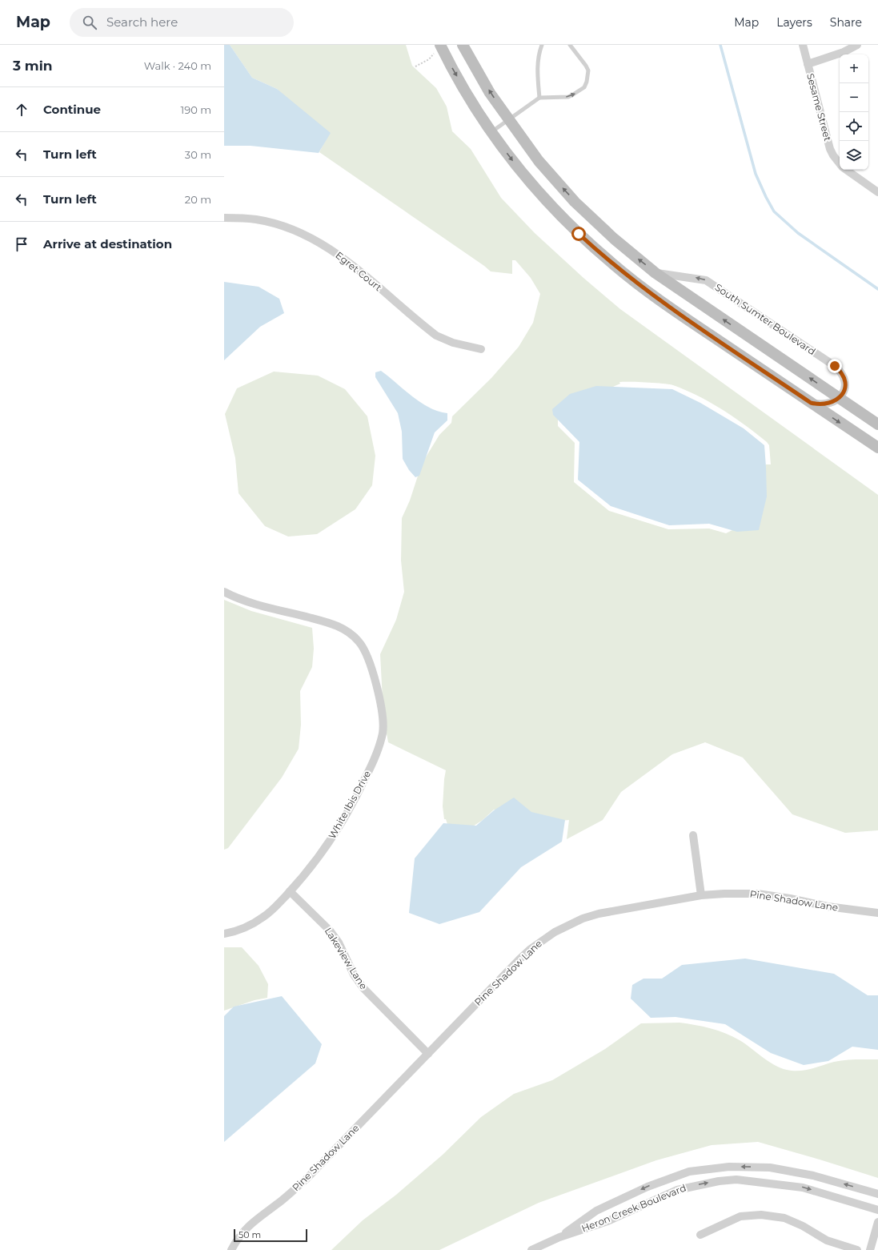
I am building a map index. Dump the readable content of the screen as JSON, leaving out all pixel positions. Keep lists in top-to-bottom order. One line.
{"streets":{"main road":["South Sumter Boulevard"],"street":["Sesame Street","Egret Court","White Ibis Drive","Pine Shadow Lane","Lakeview Lane","Heron Creek Boulevard"]},"crossings":[["White Ibis Drive","Lakeview Lane"],["Pine Shadow Lane","Lakeview Lane"]],"scale_bar":"50 m","page":{"header":"Map","search":"Search here","nav":["Map","Layers","Share"],"heading":["3 min","Walk · 240 m"],"map_buttons":["+","−"],"list":[["Continue","190 m"],["Turn left","30 m"],["Turn left","20 m"],"Arrive at destination"],"scale":"50 m"}}
